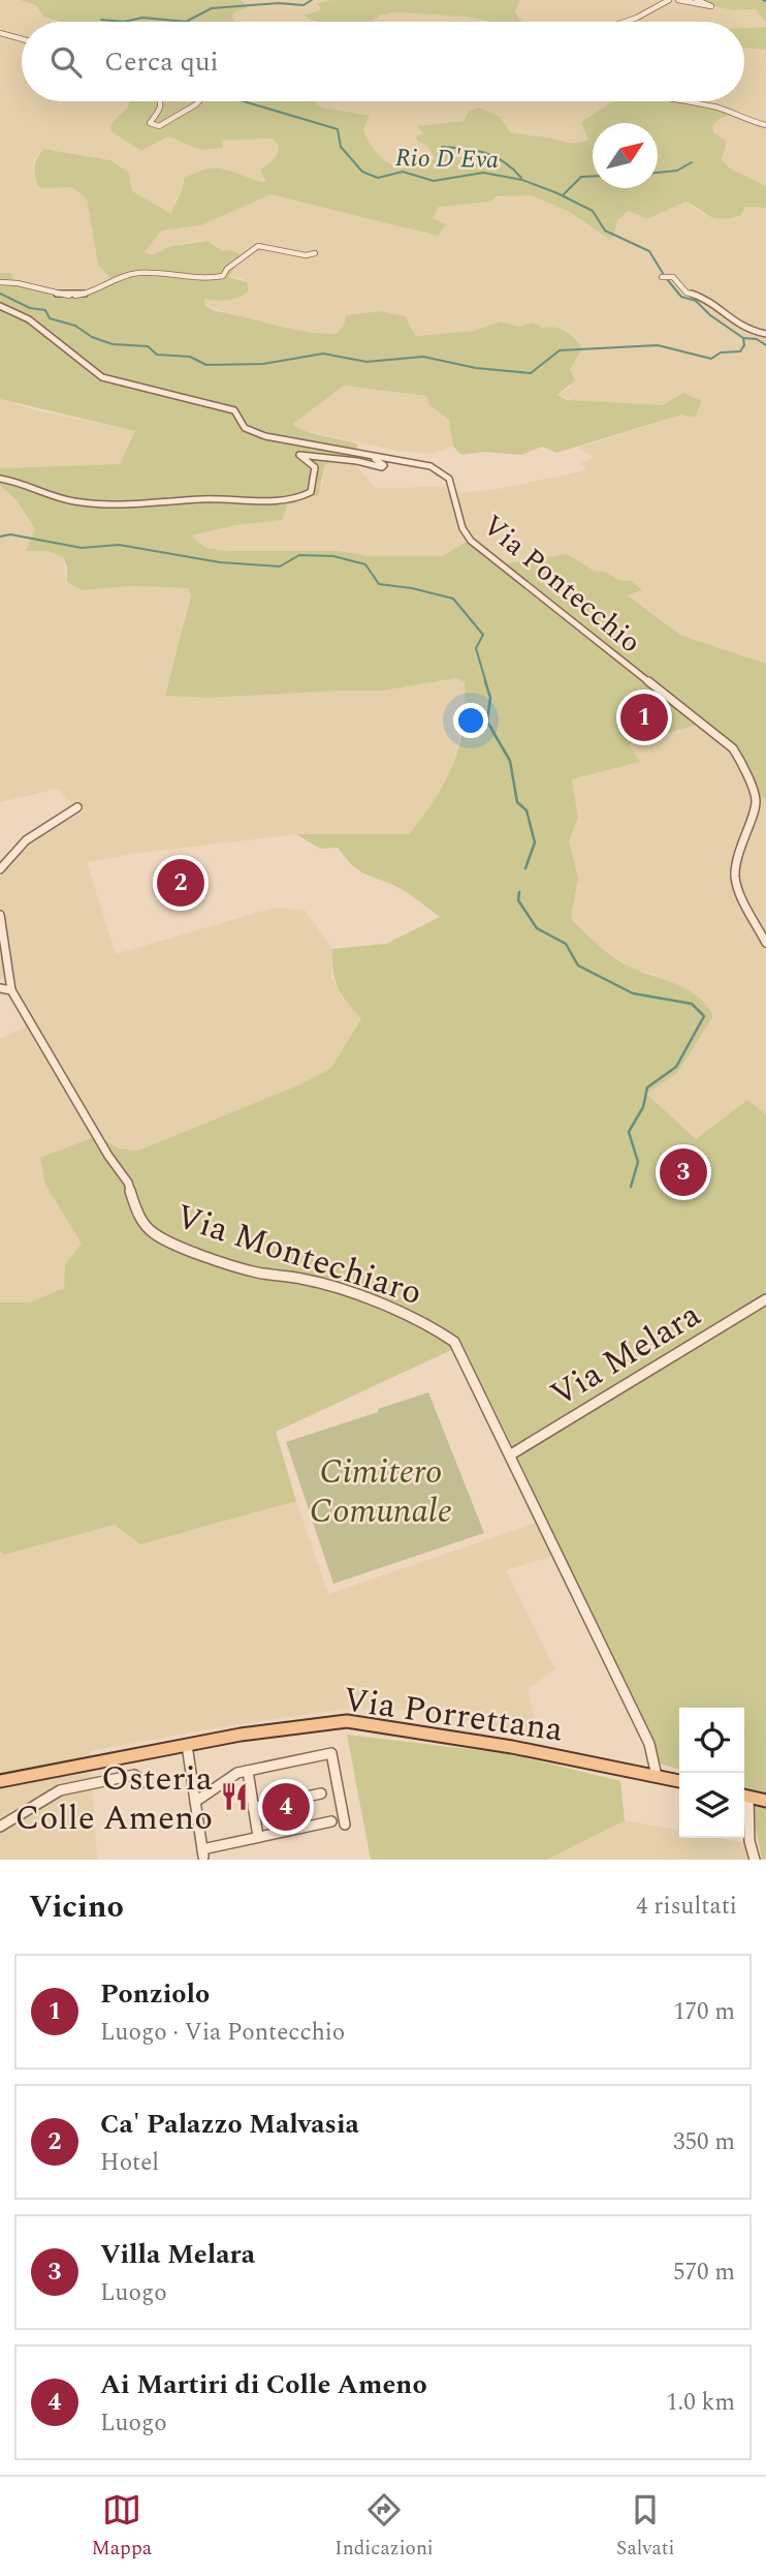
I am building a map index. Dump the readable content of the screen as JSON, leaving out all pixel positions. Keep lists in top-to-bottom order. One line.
{"streets":{"main road":["Via Porrettana"],"street":["Via Pontecchio","Via Montechiaro","Via Melara"]},"crossings":[["Via Montechiaro","Via Melara"],["Via Montechiaro","Via Porrettana"]],"water":["Rio D'Eva"],"parks":["Cimitero Comunale"],"places":{"restaurant":["Osteria Colle Ameno"]},"north":"top right","page":{"search":"Cerca qui","pins":["1","2","3","4"],"heading":["Vicino","4 risultati"],"list":[{"mark":"1","name":"Ponziolo","note":"Luogo · Via Pontecchio","value":"170 m"},{"mark":"2","name":"Ca' Palazzo Malvasia","note":"Hotel","value":"350 m"},{"mark":"3","name":"Villa Melara","note":"Luogo","value":"570 m"},{"mark":"4","name":"Ai Martiri di Colle Ameno","note":"Luogo","value":"1.0 km"}],"nav":["Mappa","Indicazioni","Salvati"]}}
